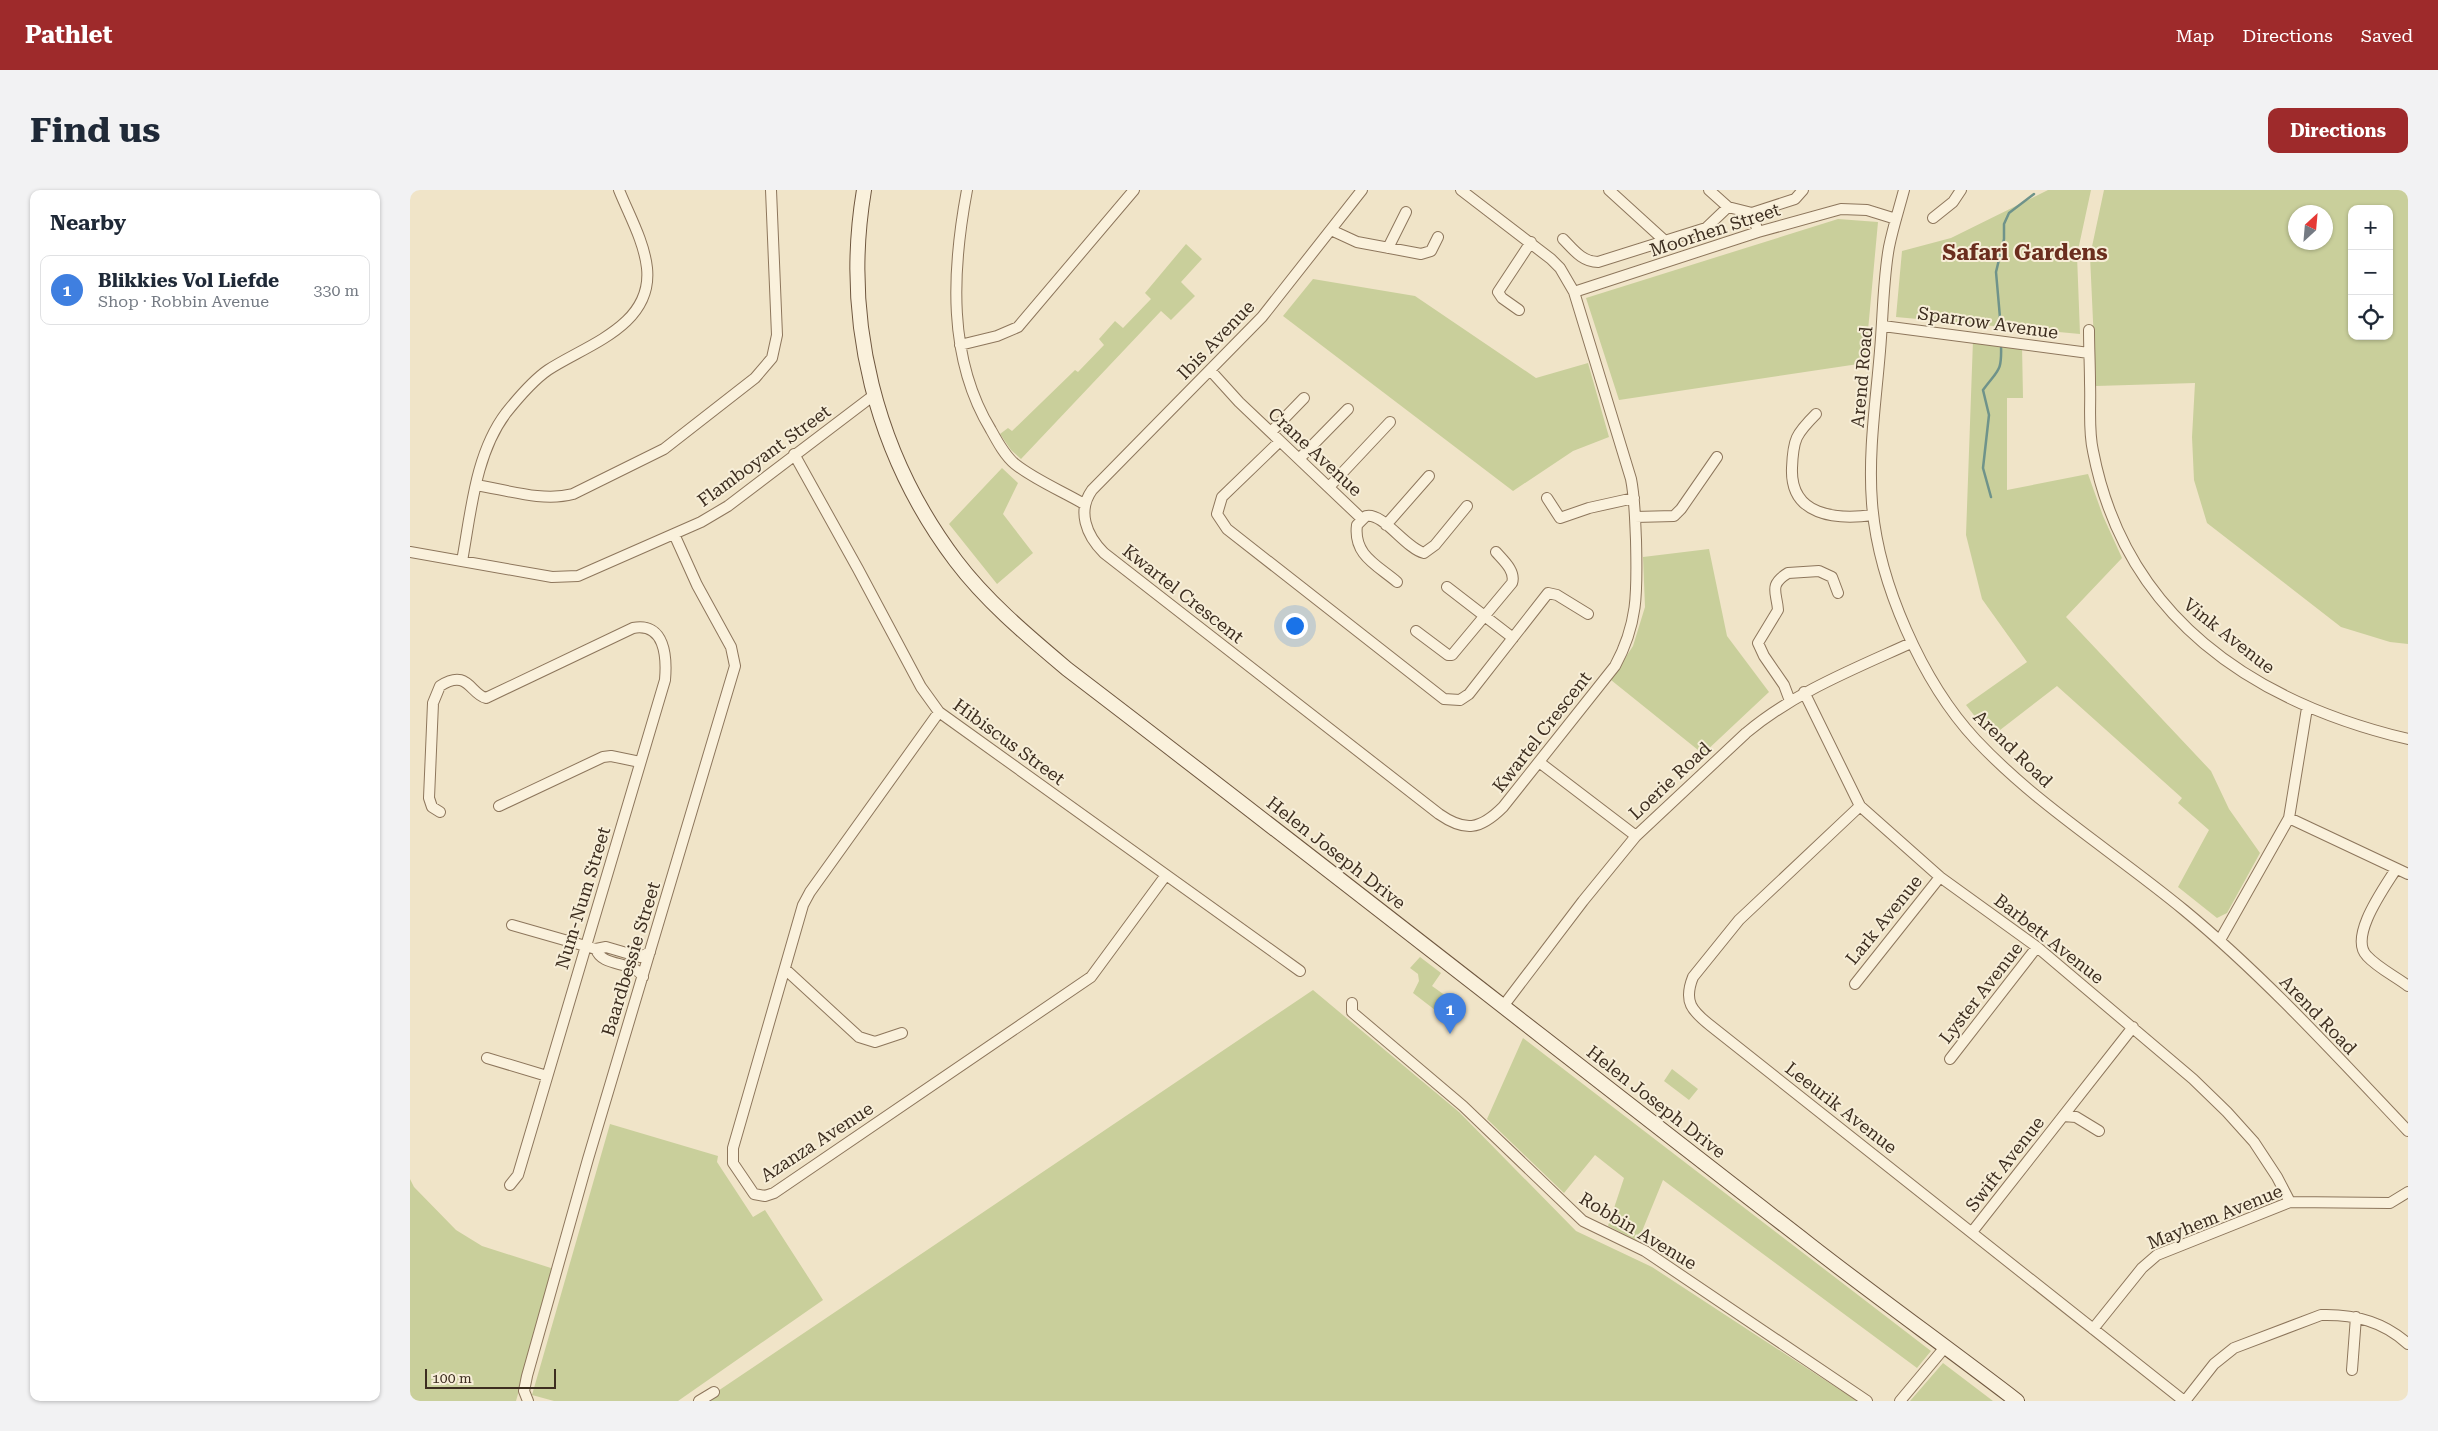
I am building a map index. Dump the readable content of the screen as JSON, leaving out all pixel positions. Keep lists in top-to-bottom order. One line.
{"streets":{"street":["Moorhen Street","Sparrow Avenue","Ibis Avenue","Arend Road","Crane Avenue","Flamboyant Street","Kwartel Crescent","Vink Avenue","Hibiscus Street","Loerie Road","Helen Joseph Drive","Num-Num Street","Lark Avenue","Barbett Avenue","Baardbessie Street","Lyster Avenue","Leeurik Avenue","Azanza Avenue","Swift Avenue","Mayhem Avenue","Robbin Avenue"]},"crossings":[["Moorhen Street","Arend Road"],["Moorhen Street","Kwartel Crescent"],["Sparrow Avenue","Arend Road"],["Sparrow Avenue","Vink Avenue"],["Ibis Avenue","Crane Avenue"],["Ibis Avenue","Kwartel Crescent"],["Arend Road","Loerie Road"],["Flamboyant Street","Hibiscus Street"],["Flamboyant Street","Helen Joseph Drive"],["Flamboyant Street","Baardbessie Street"],["Hibiscus Street","Azanza Avenue"],["Loerie Road","Helen Joseph Drive"],["Loerie Road","Barbett Avenue"],["Lark Avenue","Barbett Avenue"],["Barbett Avenue","Lyster Avenue"],["Barbett Avenue","Leeurik Avenue"],["Barbett Avenue","Swift Avenue"],["Barbett Avenue","Mayhem Avenue"],["Leeurik Avenue","Swift Avenue"],["Leeurik Avenue","Mayhem Avenue"]],"districts":["Safari Gardens"],"scale_bar":"100 m","north":"top right","page":{"header":"Pathlet","nav":["Map","Directions","Saved"],"buttons":"Directions","title":"Find us","heading":"Nearby","map_buttons":["+","−"],"list":[{"mark":"1","name":"Blikkies Vol Liefde","note":"Shop · Robbin Avenue","value":"330 m"}],"pins":"1","scale":"100 m"}}
